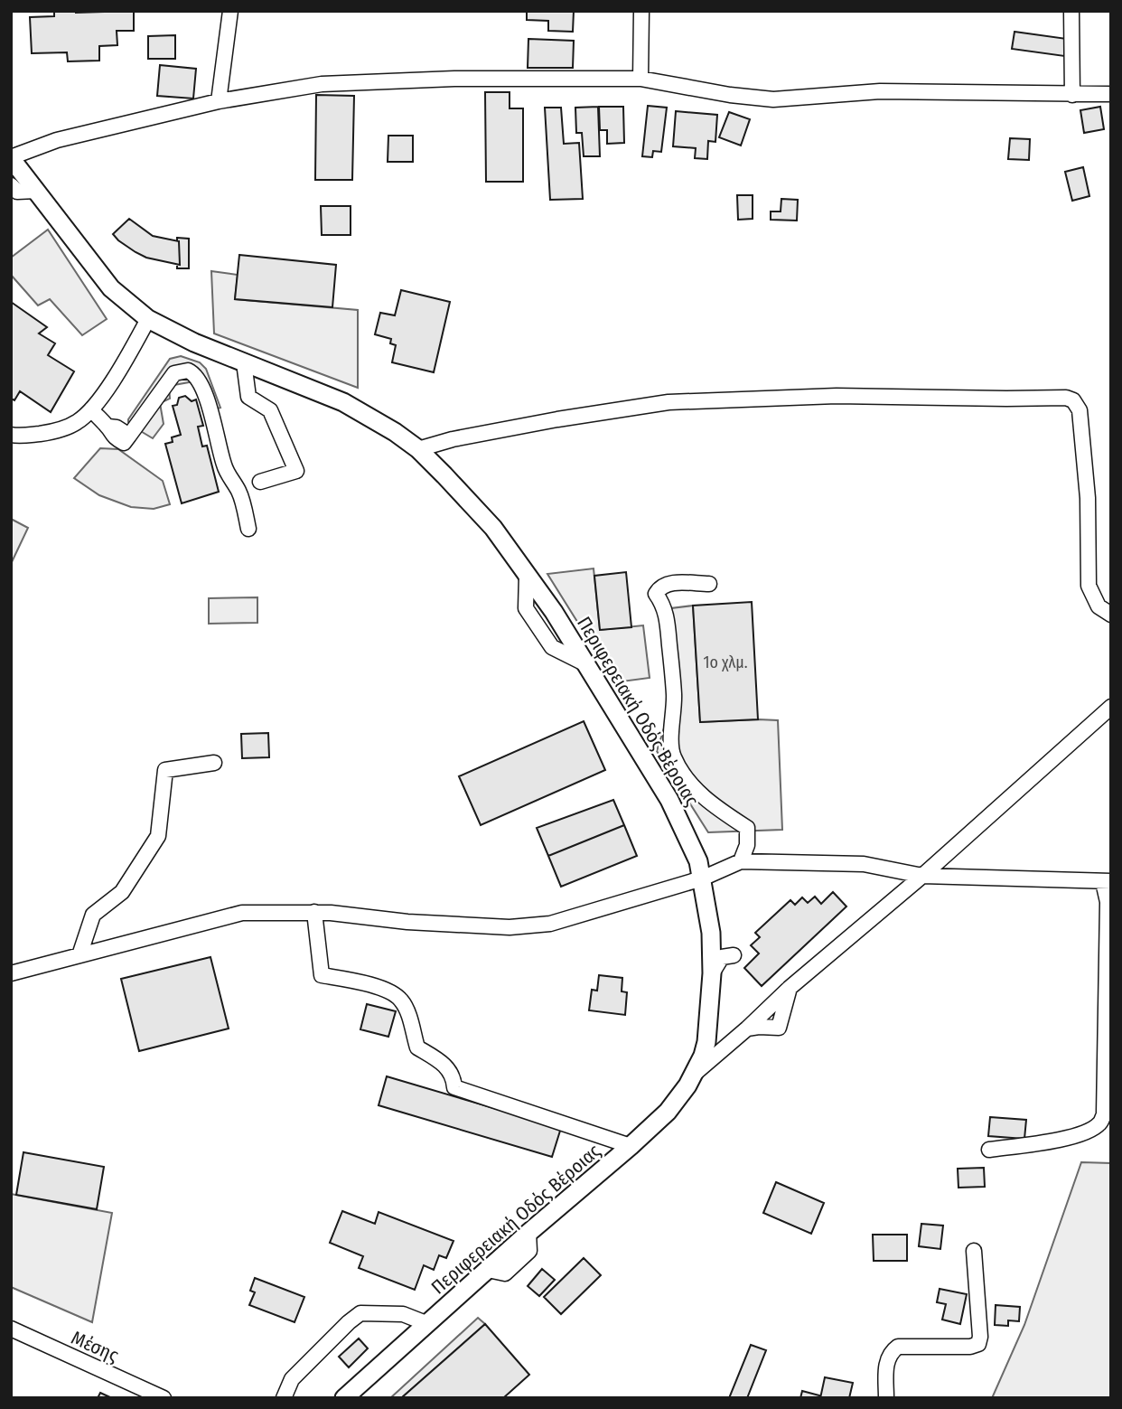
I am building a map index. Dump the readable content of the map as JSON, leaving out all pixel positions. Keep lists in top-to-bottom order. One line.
{"streets":{"main road":["Περιφερειακή Οδός Βέροιας"],"street":["Μέσης"]},"house_numbers":["1ο χλμ."]}
